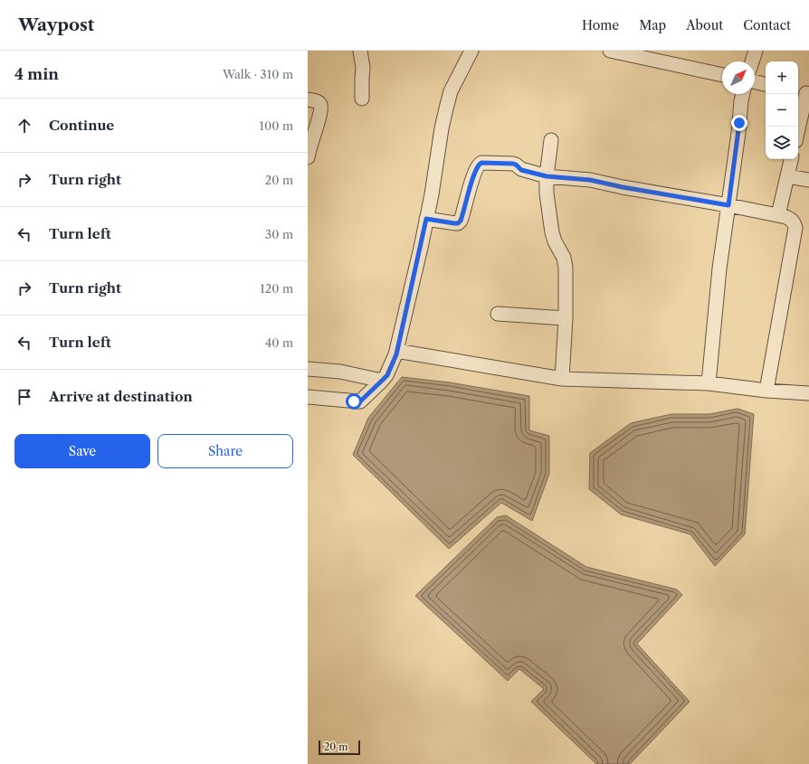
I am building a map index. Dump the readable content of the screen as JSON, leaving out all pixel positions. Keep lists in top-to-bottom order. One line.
{"scale_bar":"20 m","north":"top right","page":{"header":"Waypost","nav":["Home","Map","About","Contact"],"heading":["4 min","Walk · 310 m"],"map_buttons":["+","−"],"list":[["Continue","100 m"],["Turn right","20 m"],["Turn left","30 m"],["Turn right","120 m"],["Turn left","40 m"],"Arrive at destination"],"buttons":["Save","Share"],"scale":"20 m"}}
